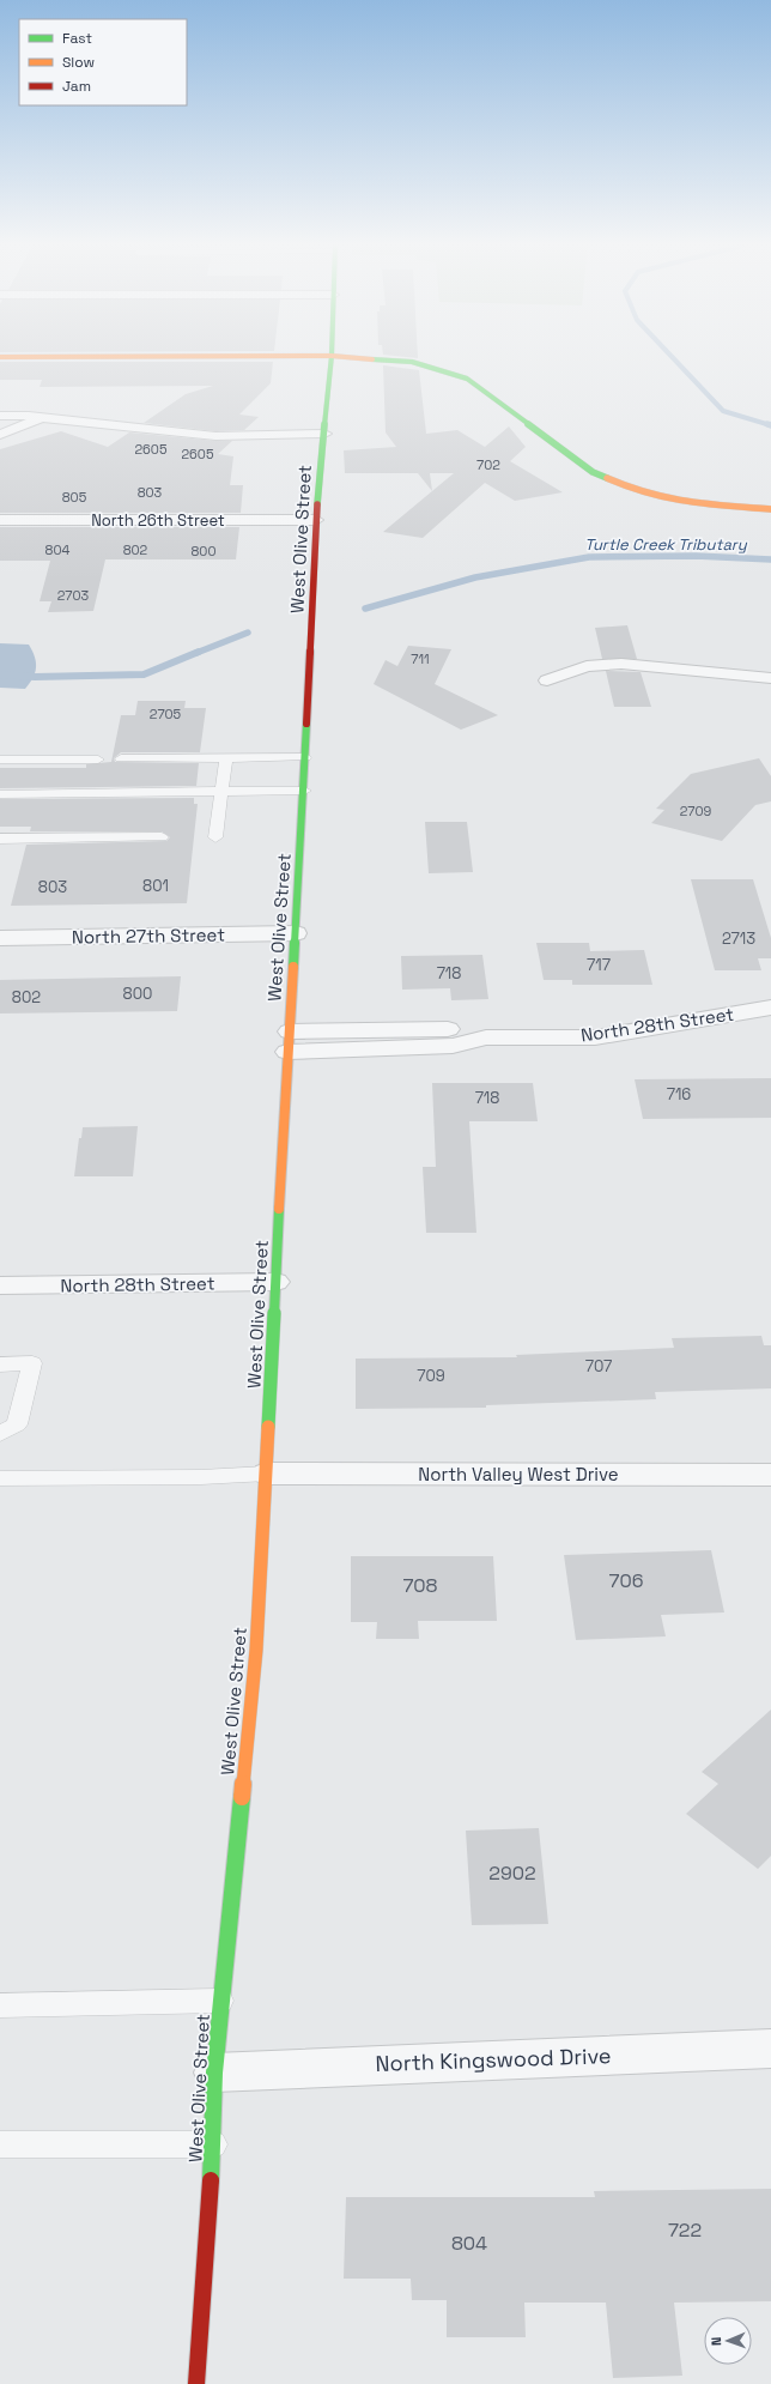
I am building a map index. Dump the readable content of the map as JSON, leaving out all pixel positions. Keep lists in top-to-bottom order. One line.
{"streets":{"main road":["West Olive Street"],"street":["North 26th Street","North 27th Street","North 28th Street","North Valley West Drive","North Kingswood Drive"]},"crossings":[["North 26th Street","West Olive Street"],["West Olive Street","North 27th Street"],["West Olive Street","North 28th Street"],["West Olive Street","North Valley West Drive"],["West Olive Street","North Kingswood Drive"]],"water":["Turtle Creek Tributary"],"house_numbers":["2605","2605","702","803","805","804","802","800","2703","711","2705","2709","801","803","2713","717","718","800","802","716","718","707","709","706","708","2902","722","804"],"legend":["Fast","Slow","Jam"],"north":"left"}
